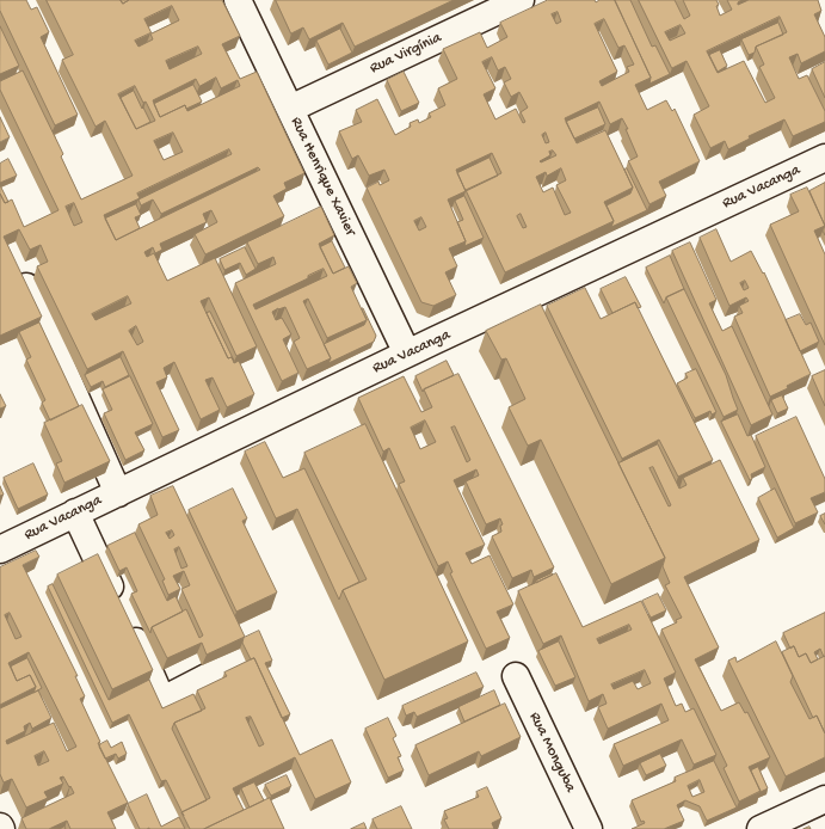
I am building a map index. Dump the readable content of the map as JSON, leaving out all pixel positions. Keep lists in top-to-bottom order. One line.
{"streets":{"street":["Rua Virgínia","Rua Henrique Xavier","Rua Vacanga","Rua Monguba"]},"crossings":[["Rua Virgínia","Rua Henrique Xavier"],["Rua Henrique Xavier","Rua Vacanga"]]}
